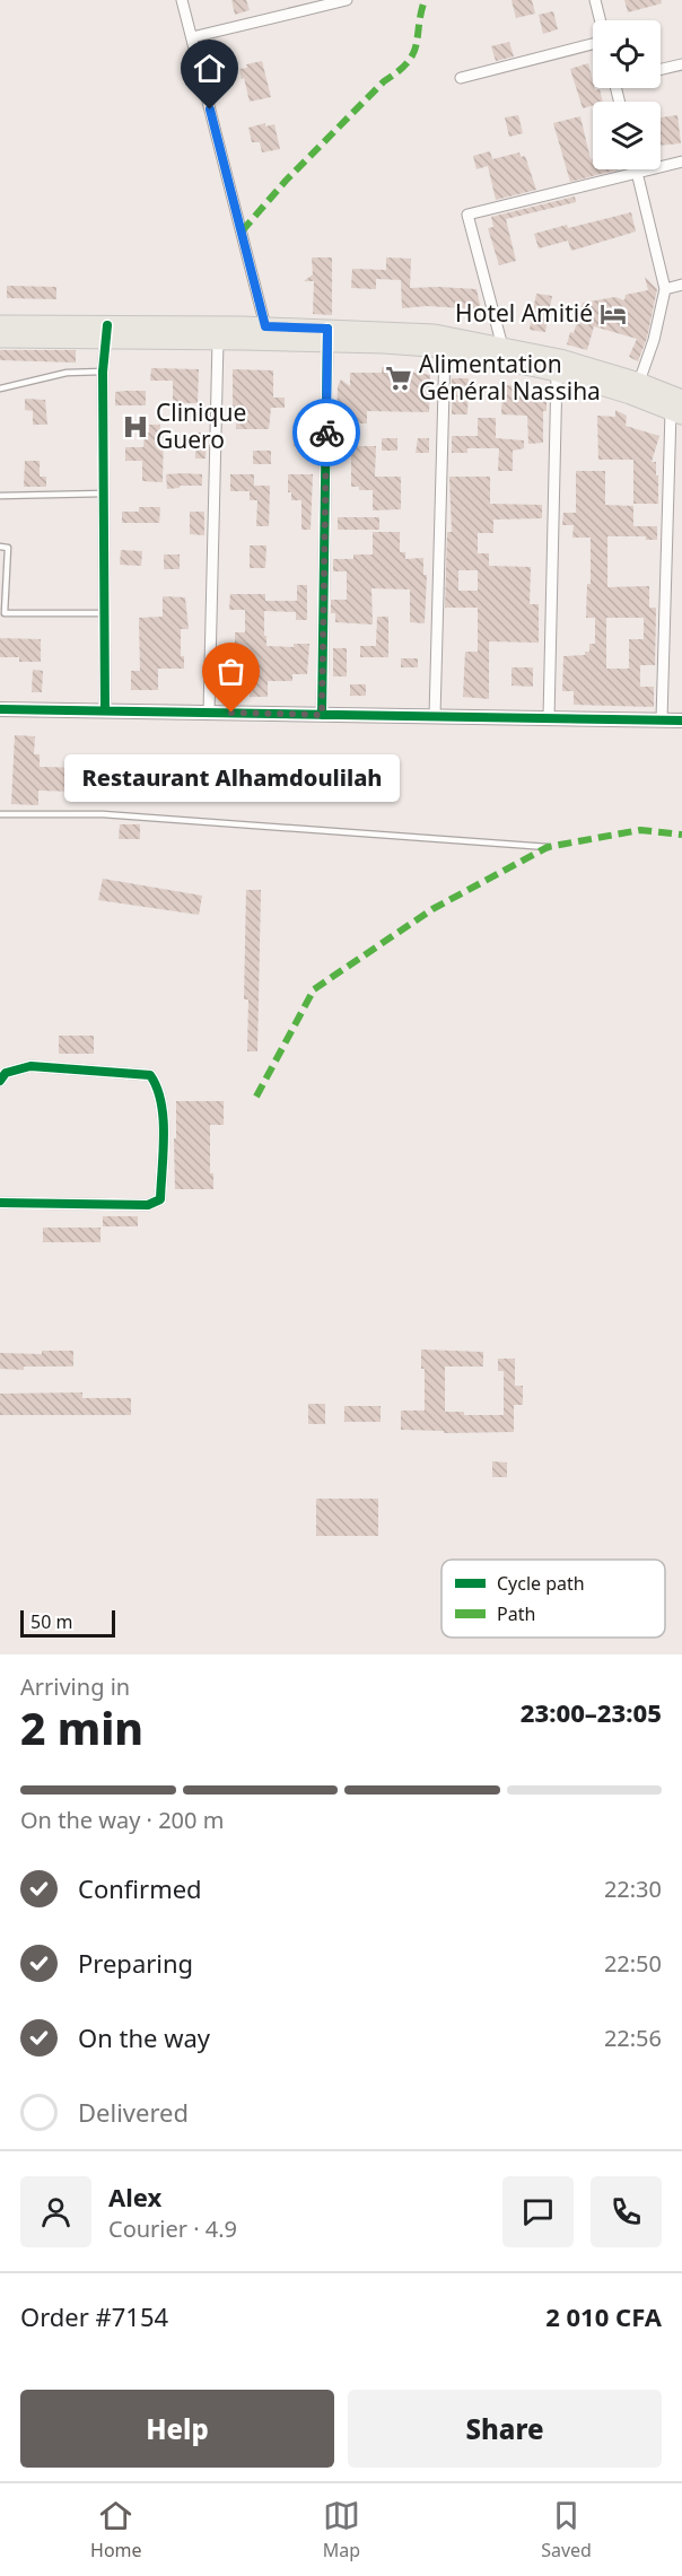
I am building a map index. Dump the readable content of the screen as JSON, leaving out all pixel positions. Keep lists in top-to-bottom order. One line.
{"places":{"hotel":["Hotel Amitié"],"supermarket":["Alimentation Général Nassiha"],"hospital":["Clinique Guero"],"other":["Restaurant Alhamdoulilah"]},"legend":["Cycle path","Path"],"scale_bar":"50 m","page":{"bubble":"Restaurant Alhamdoulilah","scale":"50 m","heading":["2 min","Arriving in","23:00–23:05"],"panel":["Alex","Courier · 4.9","Order #7154","2 010 CFA"],"bar":"On the way · 200 m","list":[["Confirmed","22:30"],["Preparing","22:50"],["On the way","22:56"],"Delivered"],"buttons":["Help","Share"],"tabs":["Home","Map","Saved"]}}
